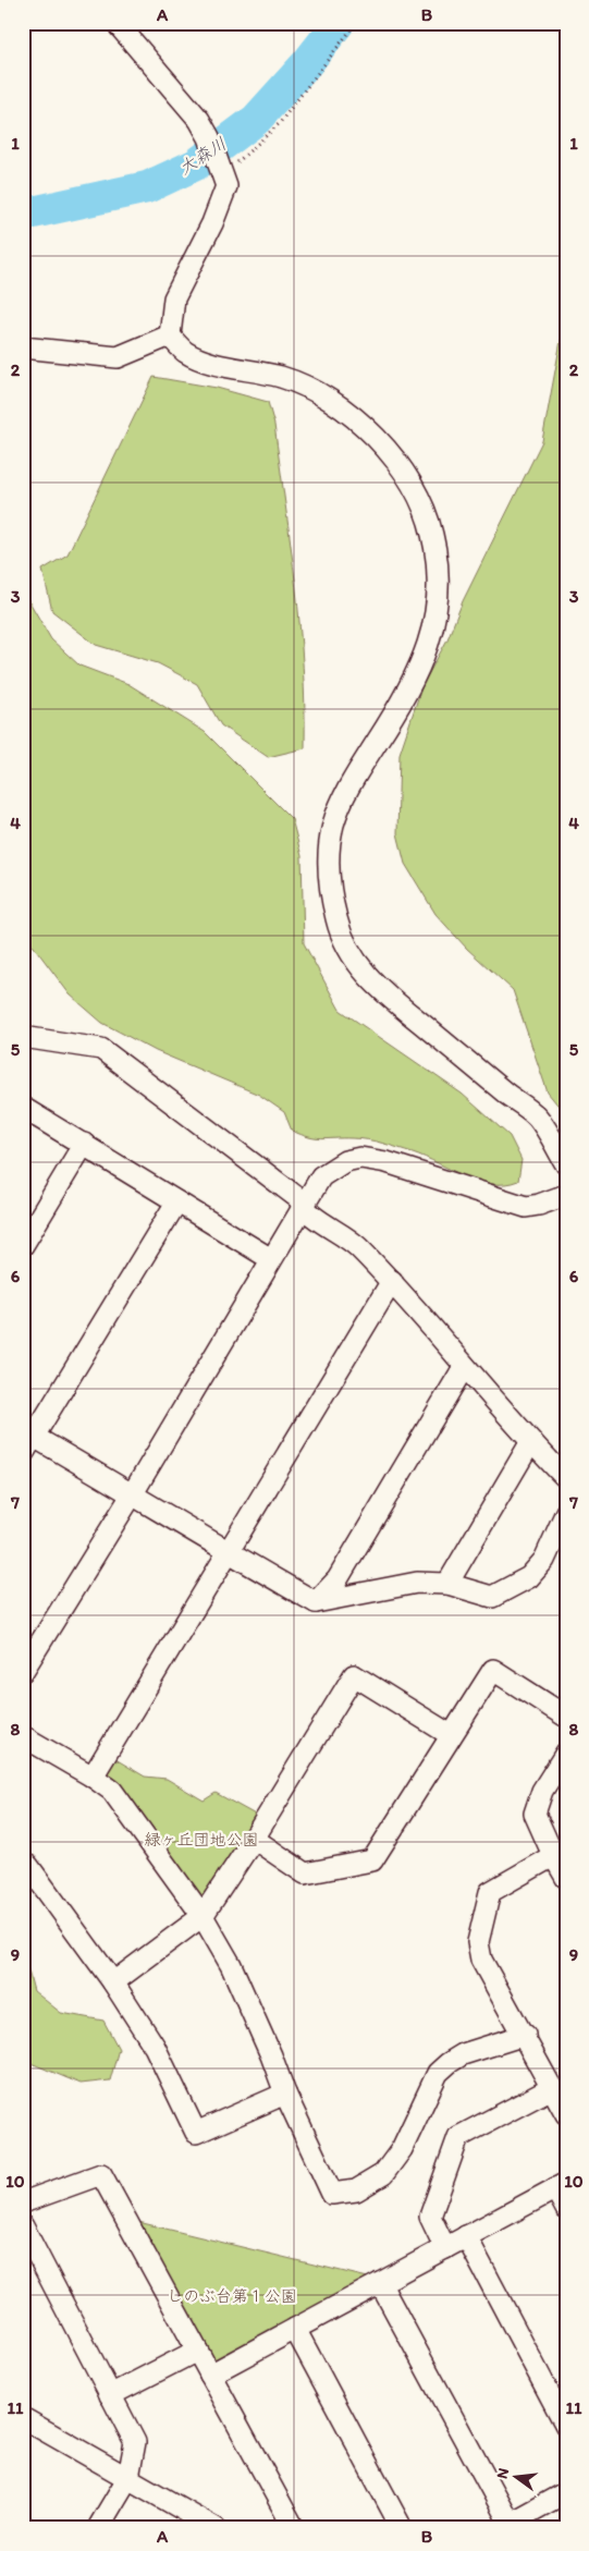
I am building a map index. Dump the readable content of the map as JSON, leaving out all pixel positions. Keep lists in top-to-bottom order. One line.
{"water":["大森川"],"parks":["緑ヶ丘団地公園","しのぶ台第１公園"],"north":"left","grid":{"columns":["A","B"],"rows":["1","2","3","4","5","6","7","8","9","10","11"]}}
